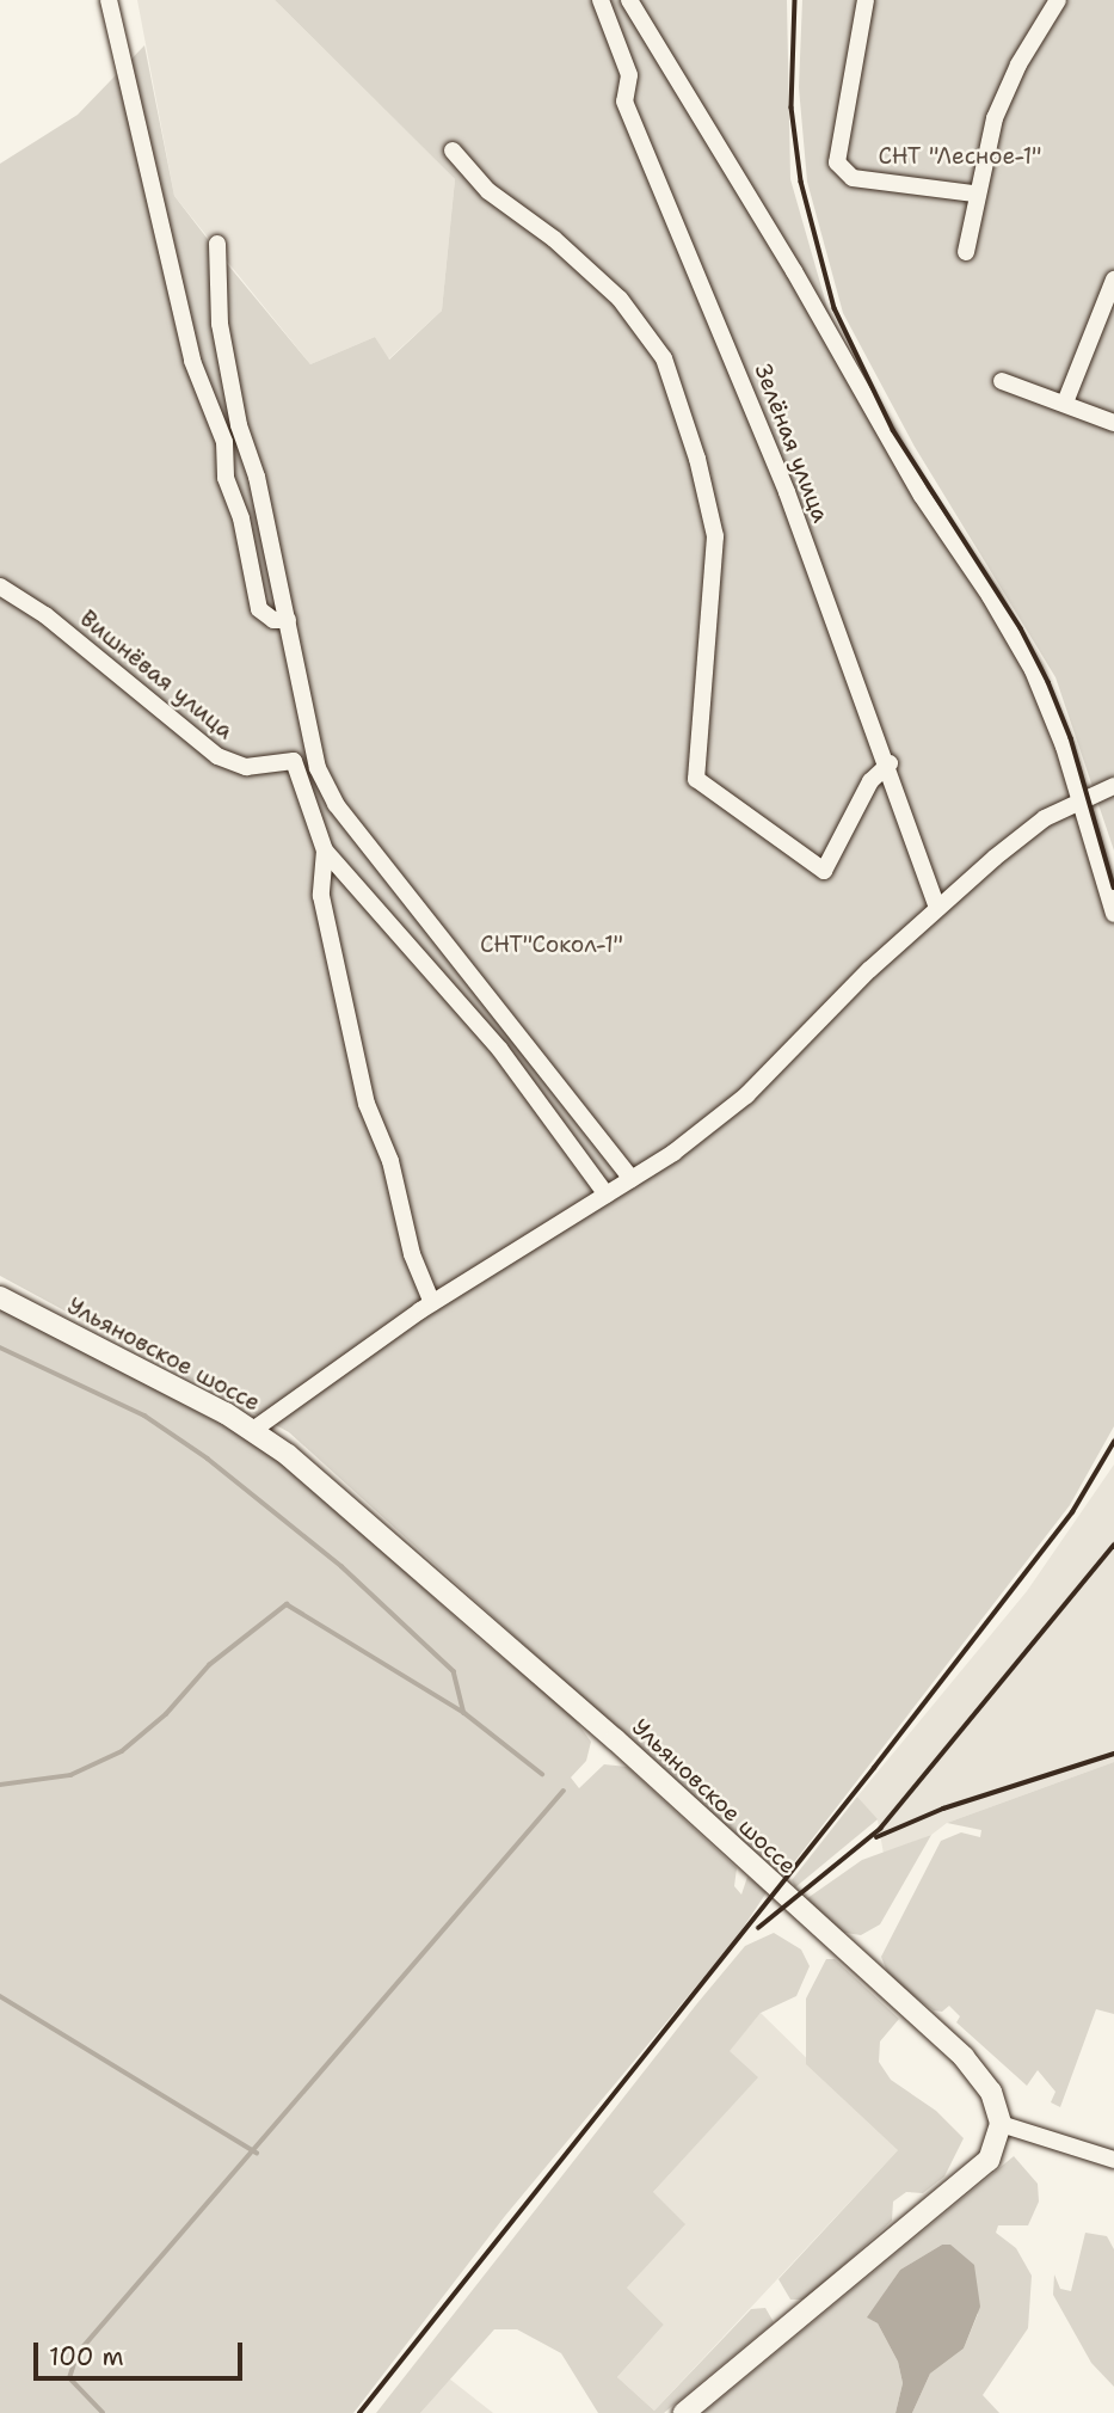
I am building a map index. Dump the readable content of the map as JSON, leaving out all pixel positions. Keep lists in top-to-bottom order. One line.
{"streets":{"main road":["Ульяновское шоссе"],"street":["Зелёная улица","Вишнёвая улица"]},"parks":["СНТ \"Лесное-1\"","СНТ\"Сокол-1\""],"scale_bar":"100 m"}
